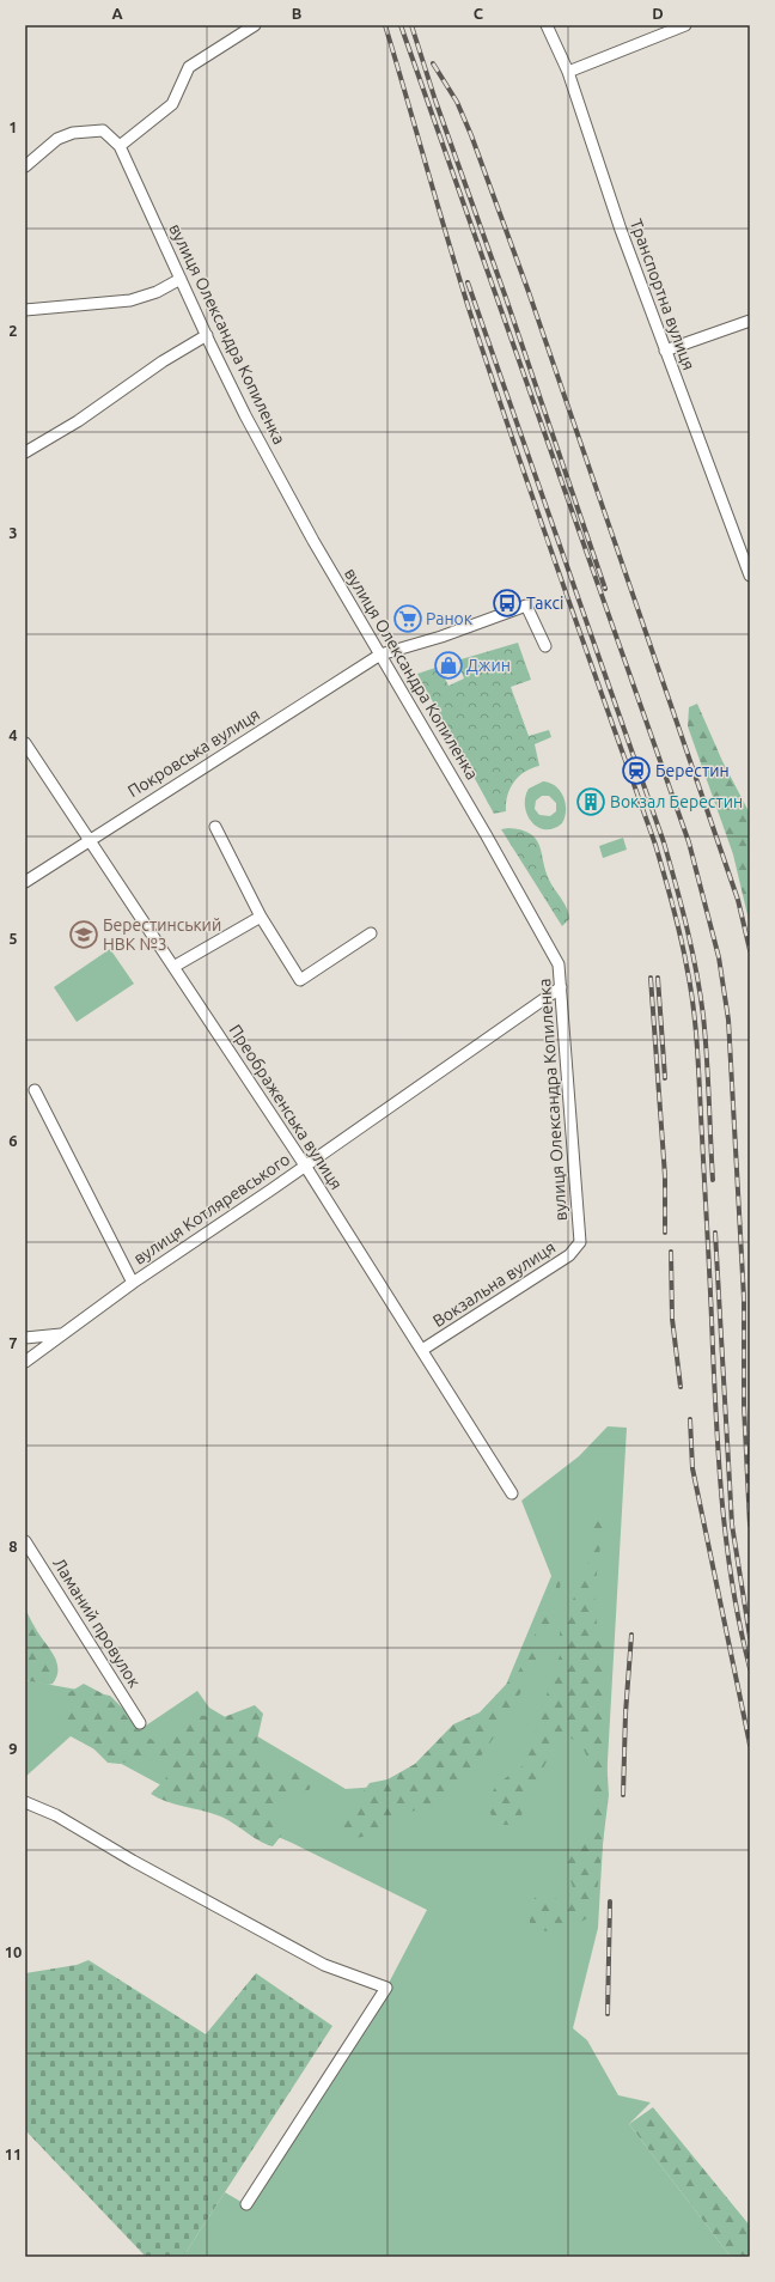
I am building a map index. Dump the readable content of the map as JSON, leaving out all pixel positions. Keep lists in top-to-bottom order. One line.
{"streets":{"street":["Транспортна вулиця","вулиця Олександра Копиленка","Покровська вулиця","Преображенська вулиця","вулиця Котляревського","Вокзальна вулиця","Ламаний провулок"]},"crossings":[["вулиця Олександра Копиленка","Покровська вулиця"],["вулиця Олександра Копиленка","вулиця Котляревського"],["вулиця Олександра Копиленка","Вокзальна вулиця"],["Покровська вулиця","Преображенська вулиця"],["Преображенська вулиця","вулиця Котляревського"],["Преображенська вулиця","Вокзальна вулиця"]],"places":{"bus stop":["Таксі"],"supermarket":["Ранок"],"shop":["Джин"],"station":["Берестин"],"building":["Вокзал Берестин"],"school or university":["Берестинський НВК №3"]},"grid":{"columns":["A","B","C","D"],"rows":["1","2","3","4","5","6","7","8","9","10","11"]}}
